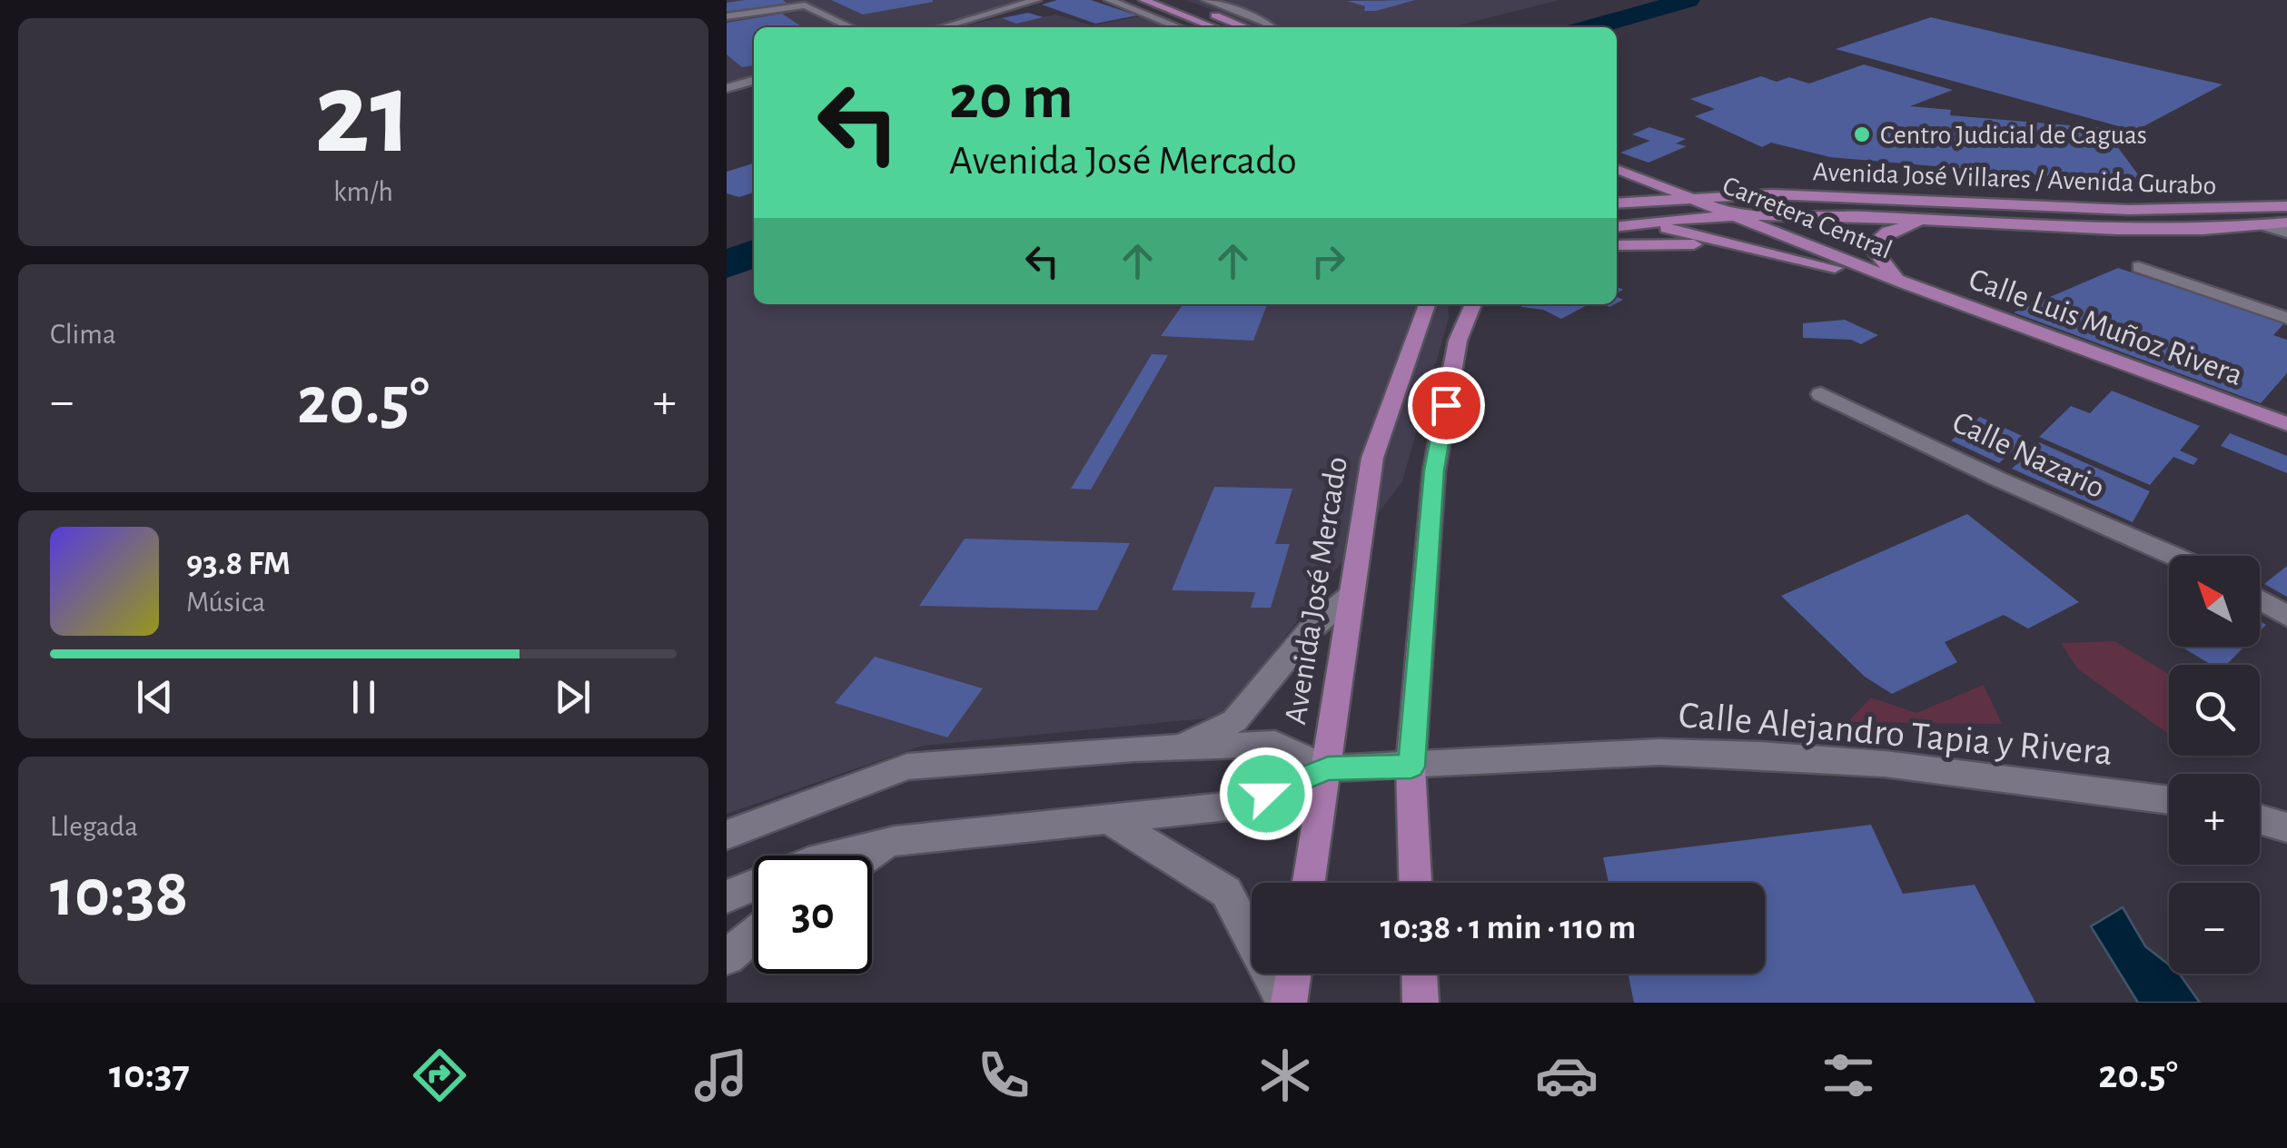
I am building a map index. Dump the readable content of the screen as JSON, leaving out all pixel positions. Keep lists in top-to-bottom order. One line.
{"streets":{"main road":["Avenida José Villares / Avenida Gurabo","Carretera Central","Calle Luis Muñoz Rivera","Avenida José Mercado"],"street":["Calle Nazario","Calle Alejandro Tapia y Rivera"]},"crossings":[["Avenida José Villares / Avenida Gurabo","Carretera Central"],["Carretera Central","Calle Luis Muñoz Rivera"],["Avenida José Mercado","Calle Alejandro Tapia y Rivera"]],"places":["Centro Judicial de Caguas"],"north":"top left","page":{"tile":[["21","km/h"],"Clima",["Llegada","10:38"]],"turn":["20 m","Avenida José Mercado"],"heat":["−","20.5°","+"],"song":["93.8 FM","Música"],"map_buttons":["+","−"],"limit":"30","trip":"10:38 · 1 min · 110 m","tabs":["10:37","20.5°"]}}
